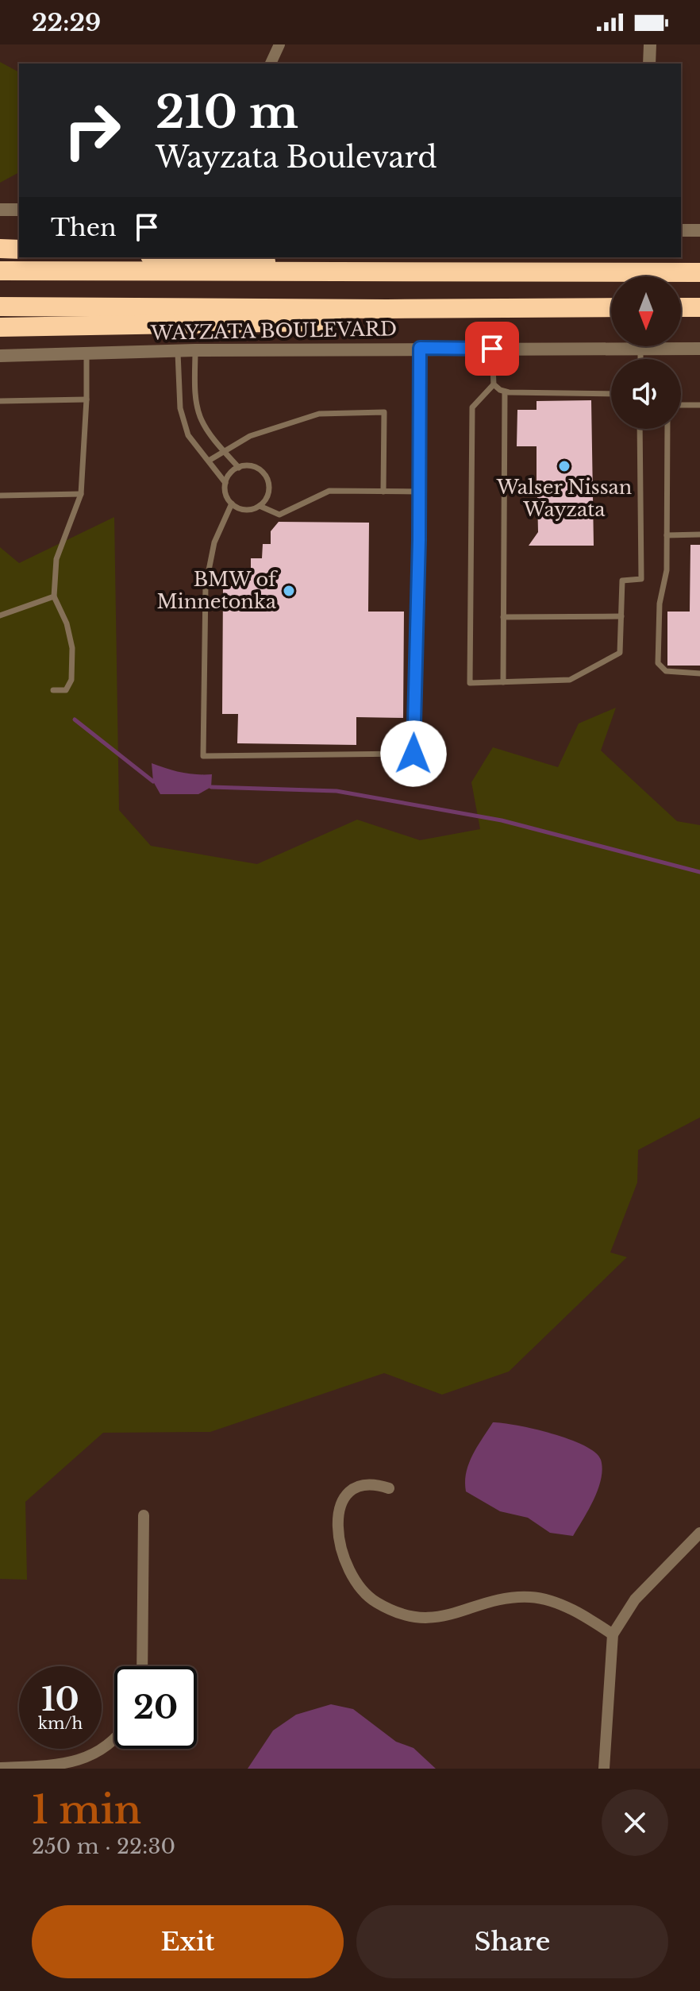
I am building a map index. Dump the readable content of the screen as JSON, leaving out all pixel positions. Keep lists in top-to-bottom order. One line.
{"streets":{"street":["WAYZATA BOULEVARD"]},"places":["Walser Nissan Wayzata","BMW of Minnetonka"],"north":"bottom","page":{"status":"22:29","turn":["210 m","Wayzata Boulevard"],"then":"Then","speed":"10 km/h","limit":"20","heading":["1 min","250 m · 22:30"],"buttons":["Exit","Share"]}}
